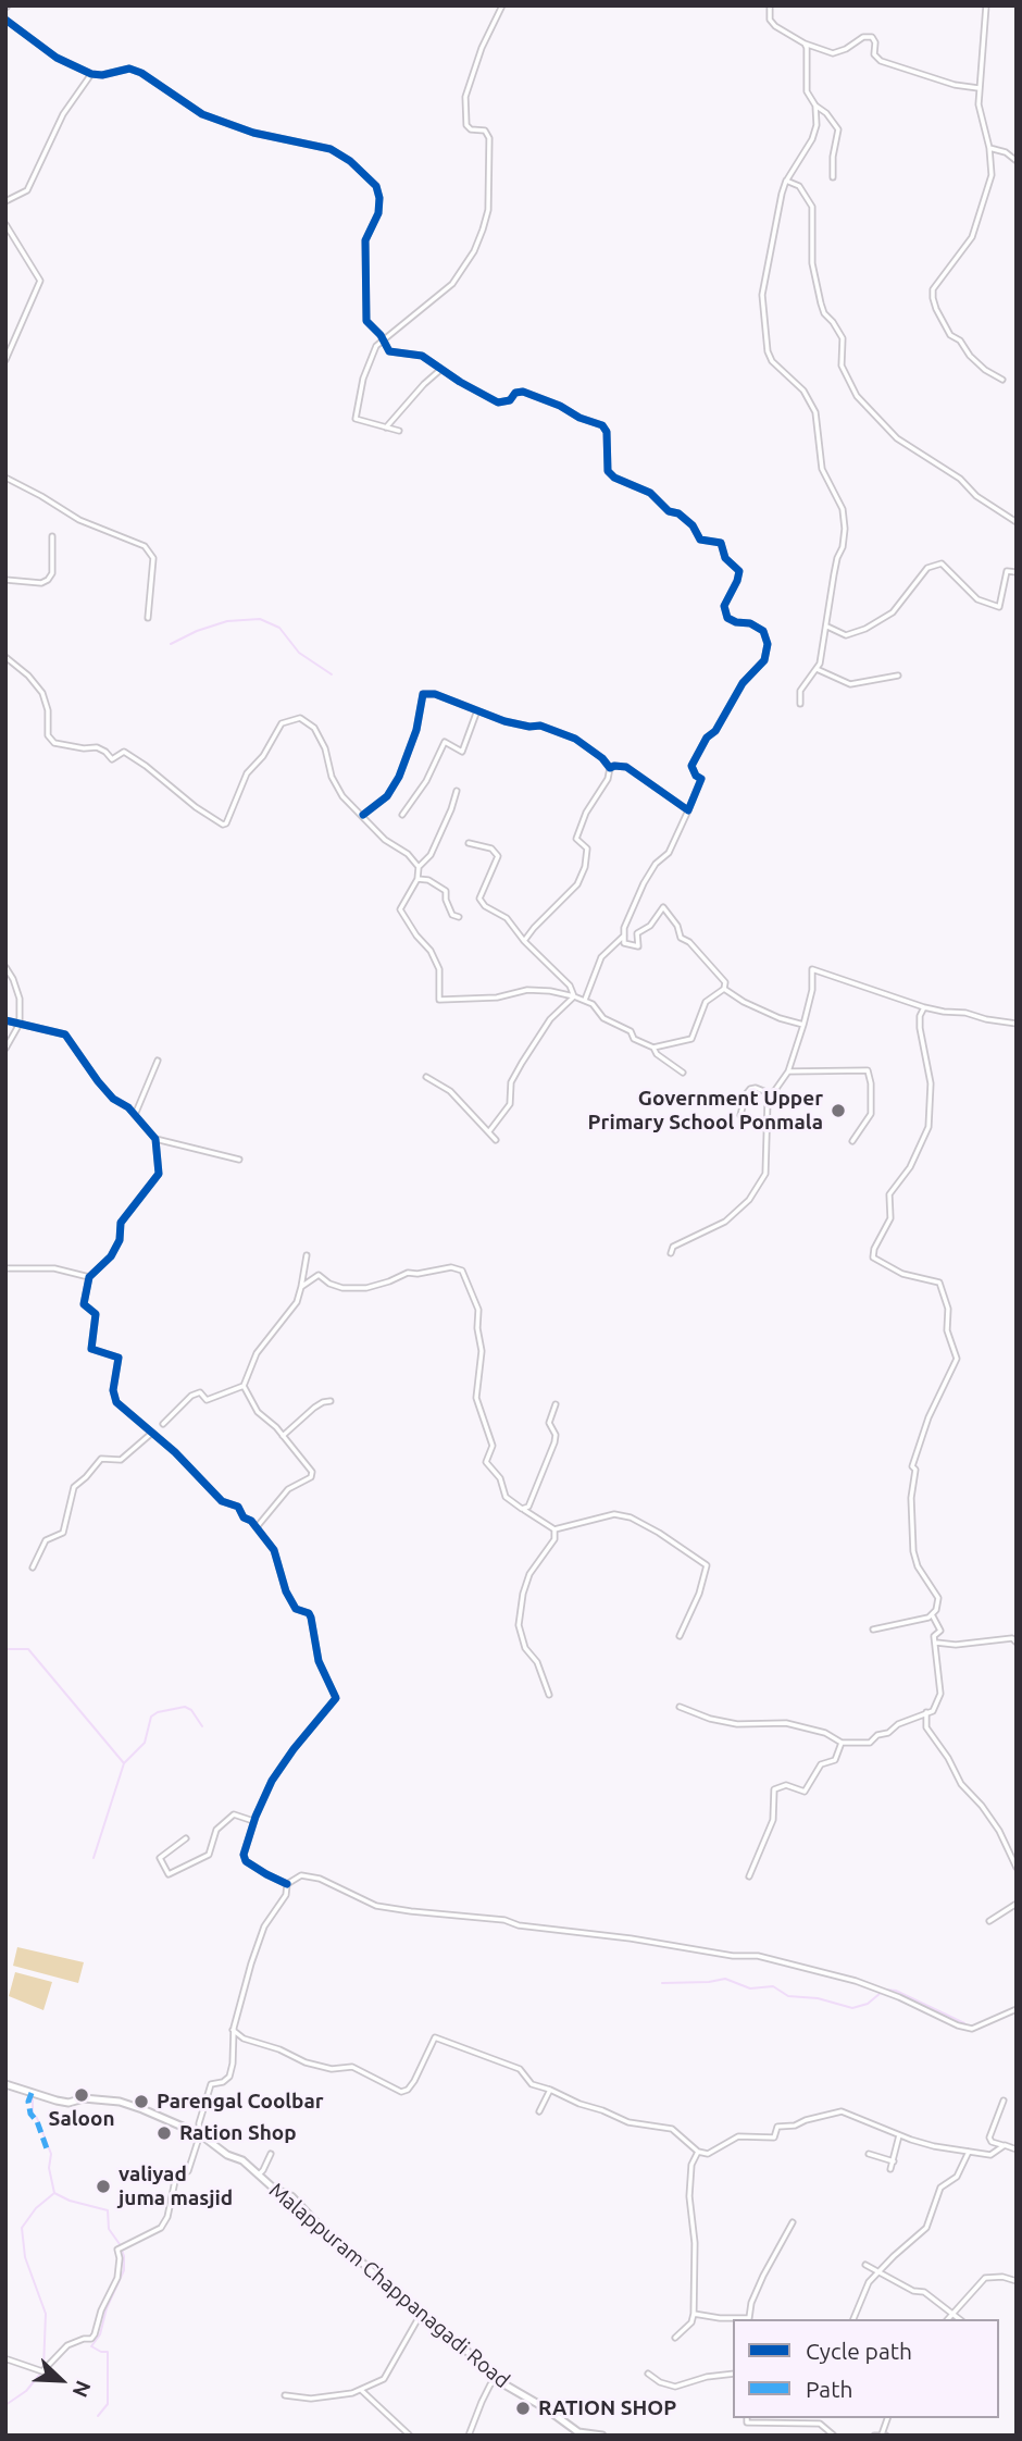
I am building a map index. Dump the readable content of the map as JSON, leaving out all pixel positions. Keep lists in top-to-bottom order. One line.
{"streets":{"street":["Malappuram Chappanagadi Road"]},"places":["Government Upper Primary School Ponmala","Saloon","Parengal Coolbar","Ration Shop","valiyad juma masjid","RATION SHOP"],"legend":["Cycle path","Path"],"north":"bottom right"}
